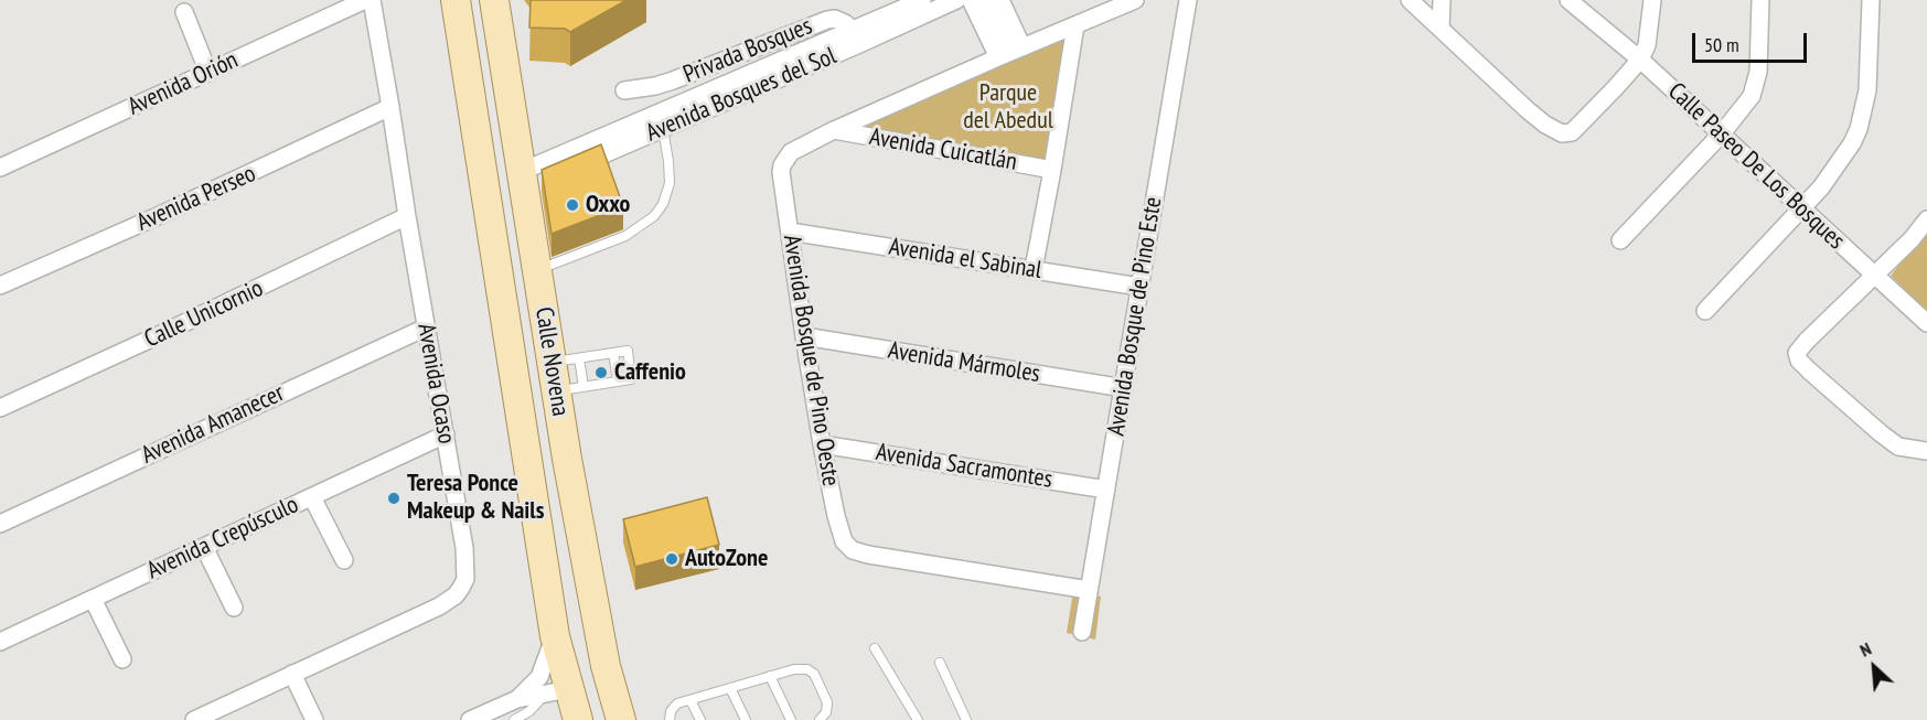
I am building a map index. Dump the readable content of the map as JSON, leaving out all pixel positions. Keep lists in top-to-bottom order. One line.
{"streets":{"main road":["Calle Novena"],"street":["Privada Bosques","Avenida Orión","Avenida Bosques del Sol","Avenida Cuicatlán","Calle Paseo De Los Bosques","Avenida Perseo","Avenida el Sabinal","Calle Unicornio","Avenida Bosque de Pino Este","Avenida Bosque de Pino Oeste","Avenida Mármoles","Avenida Ocaso","Avenida Amanecer","Avenida Sacramontes","Avenida Crepúsculo"]},"crossings":[["Privada Bosques","Avenida Bosques del Sol"],["Avenida Bosques del Sol","Calle Novena"],["Avenida Cuicatlán","Avenida Bosque de Pino Oeste"],["Avenida Perseo","Avenida Ocaso"],["Avenida el Sabinal","Avenida Bosque de Pino Este"],["Avenida el Sabinal","Avenida Bosque de Pino Oeste"],["Calle Unicornio","Avenida Ocaso"],["Avenida Bosque de Pino Este","Avenida Bosque de Pino Oeste"],["Avenida Bosque de Pino Este","Avenida Mármoles"],["Avenida Bosque de Pino Este","Avenida Sacramontes"],["Avenida Bosque de Pino Oeste","Avenida Mármoles"],["Avenida Bosque de Pino Oeste","Avenida Sacramontes"],["Avenida Ocaso","Avenida Amanecer"],["Avenida Ocaso","Avenida Crepúsculo"]],"parks":["Parque del Abedul"],"places":["Oxxo","Caffenio","Teresa Ponce Makeup & Nails","AutoZone"],"scale_bar":"50 m","north":"top left"}
